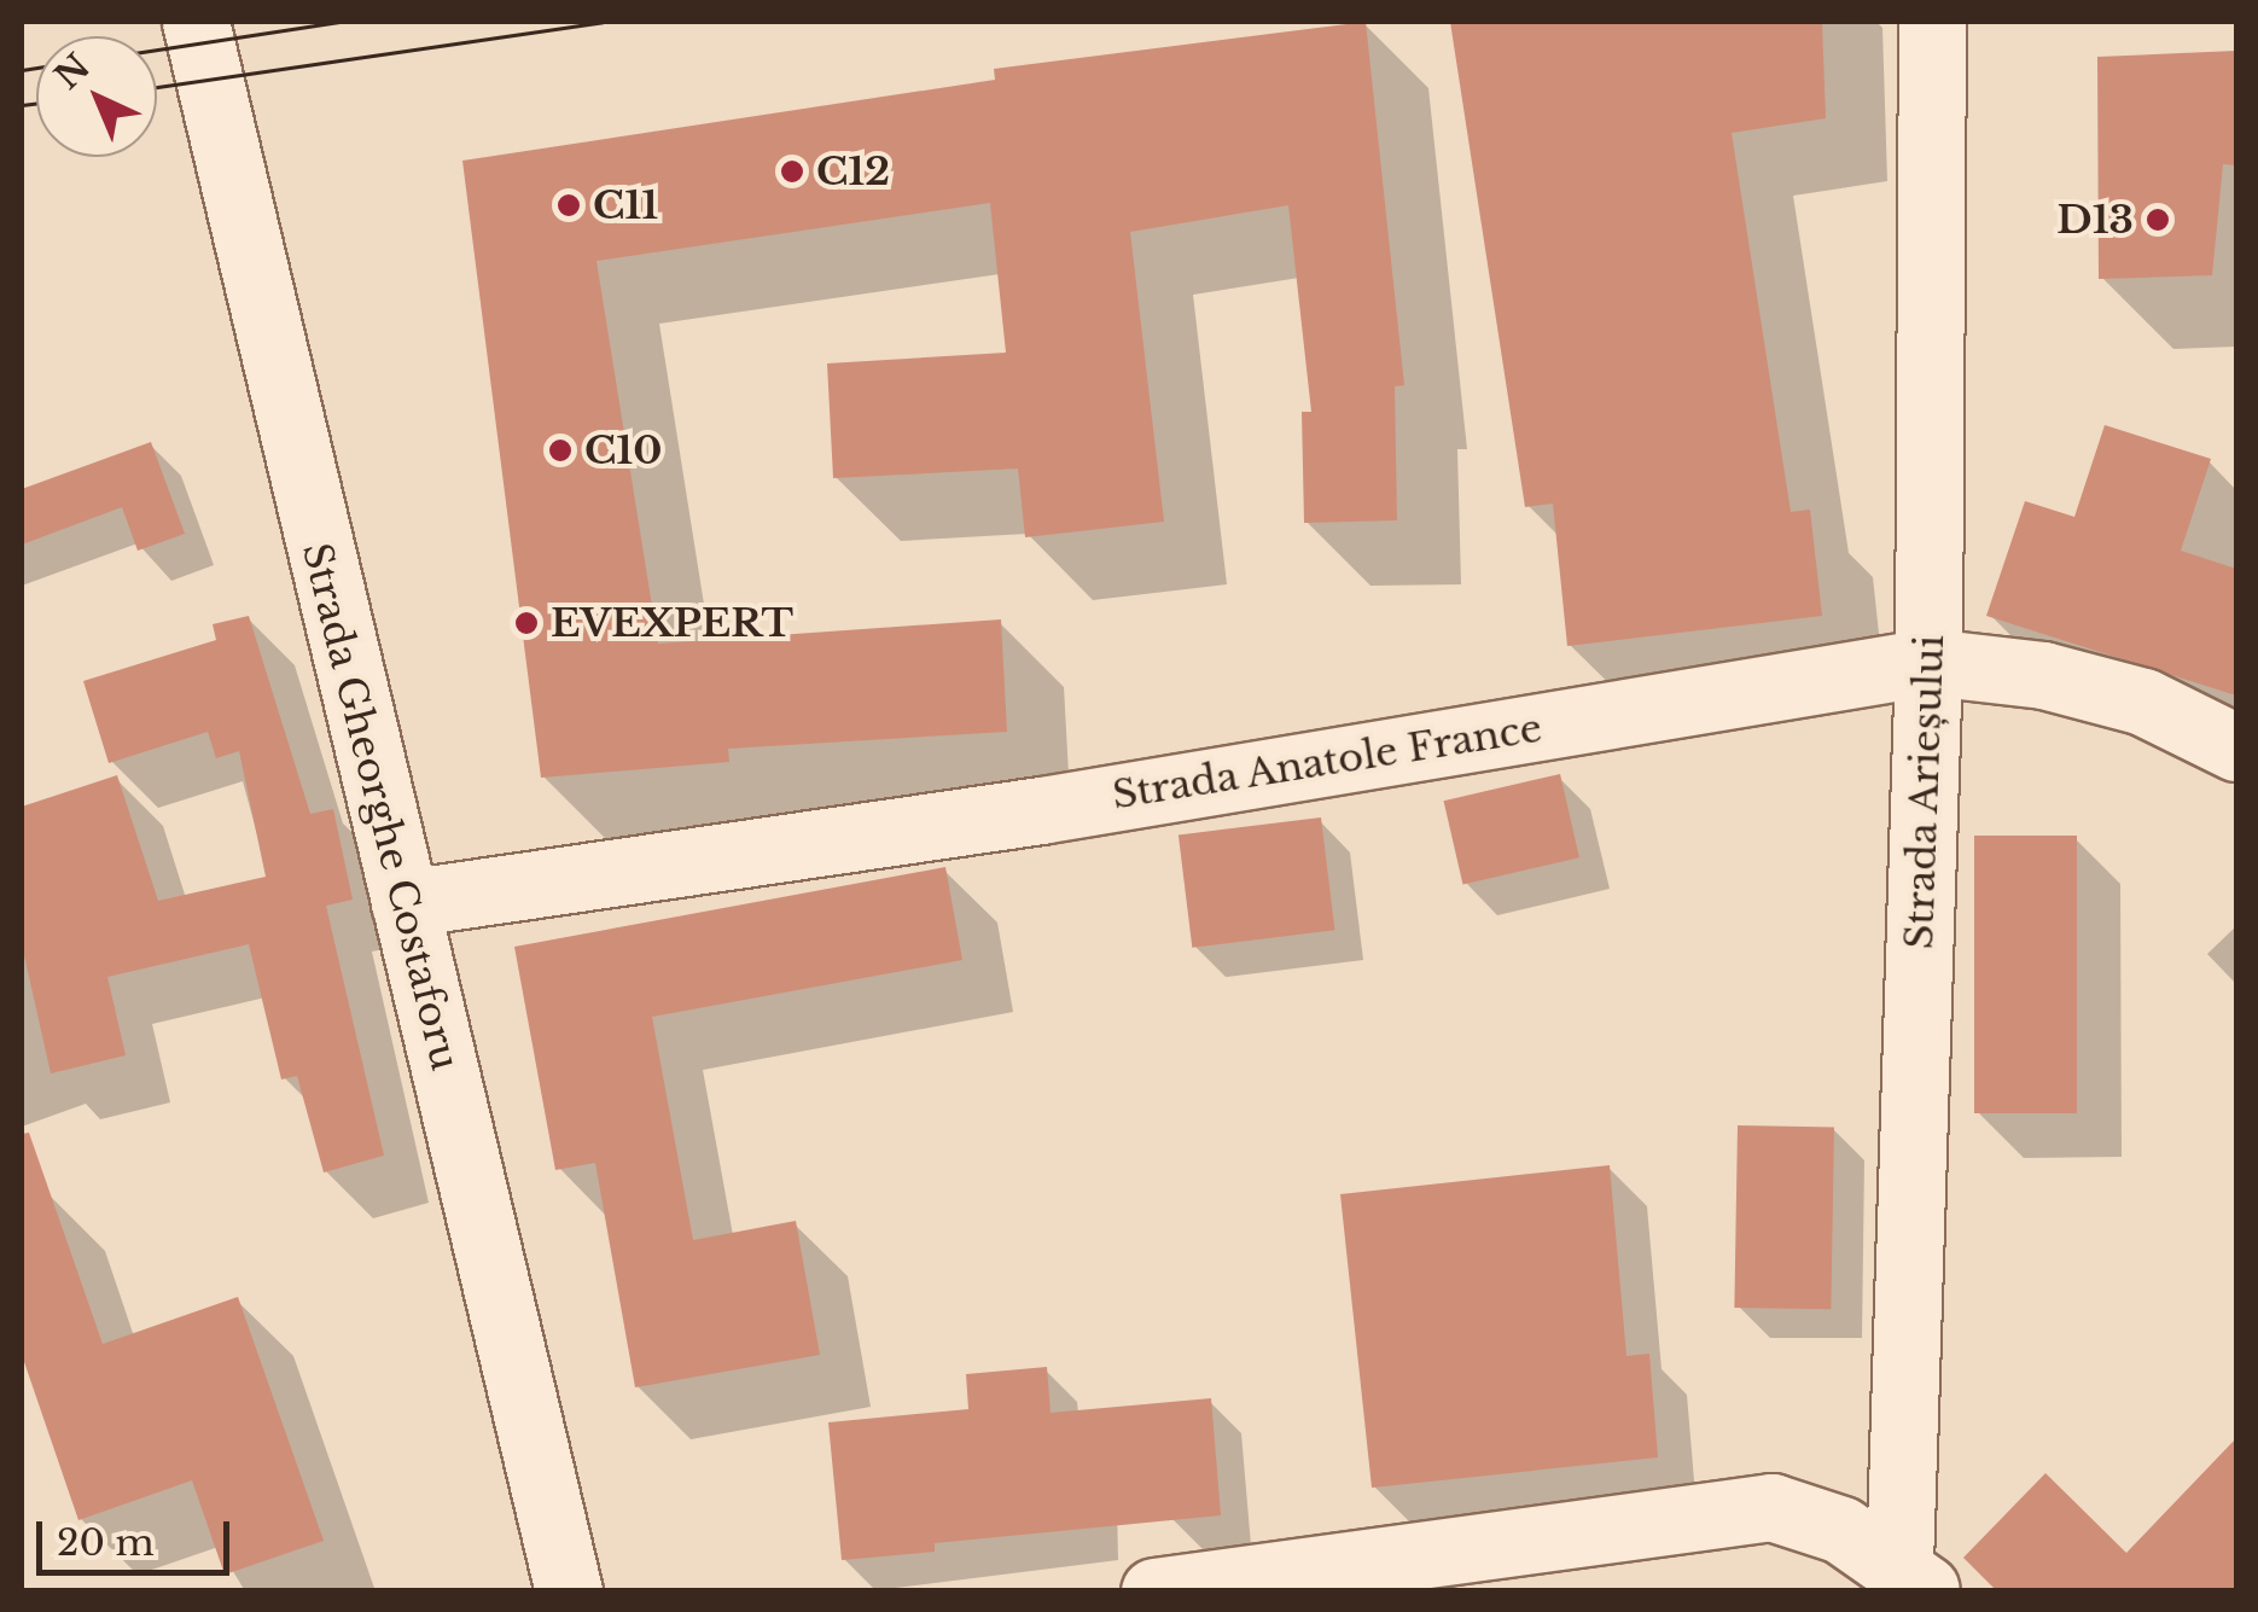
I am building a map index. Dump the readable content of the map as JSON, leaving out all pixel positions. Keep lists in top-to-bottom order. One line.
{"streets":{"street":["Strada Anatole France","Strada Arieșului","Strada Gheorghe Costaforu"]},"crossings":[["Strada Anatole France","Strada Arieșului"],["Strada Anatole France","Strada Gheorghe Costaforu"]],"places":["C12","C11","D13","C10","EVEXPERT"],"scale_bar":"20 m","north":"top left"}
